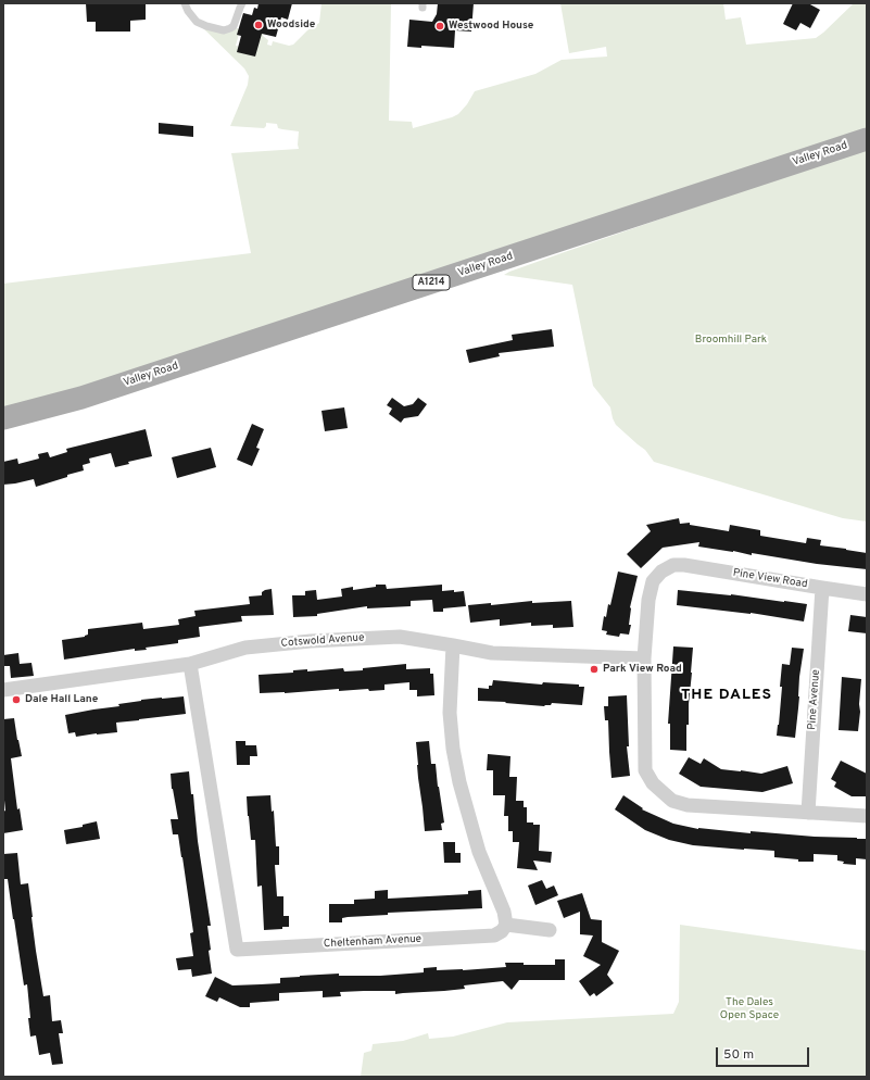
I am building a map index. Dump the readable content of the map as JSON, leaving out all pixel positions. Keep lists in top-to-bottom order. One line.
{"streets":{"main road":["Valley Road","A1214"],"street":["Pine View Road","Cotswold Avenue","Pine Avenue","Cheltenham Avenue"]},"crossings":[["Pine View Road","Cotswold Avenue"],["Pine View Road","Pine Avenue"],["Cotswold Avenue","Cheltenham Avenue"]],"districts":["THE DALES"],"parks":["Broomhill Park","The Dales Open Space"],"places":["Woodside","Westwood House","Park View Road","Dale Hall Lane"],"scale_bar":"50 m"}
